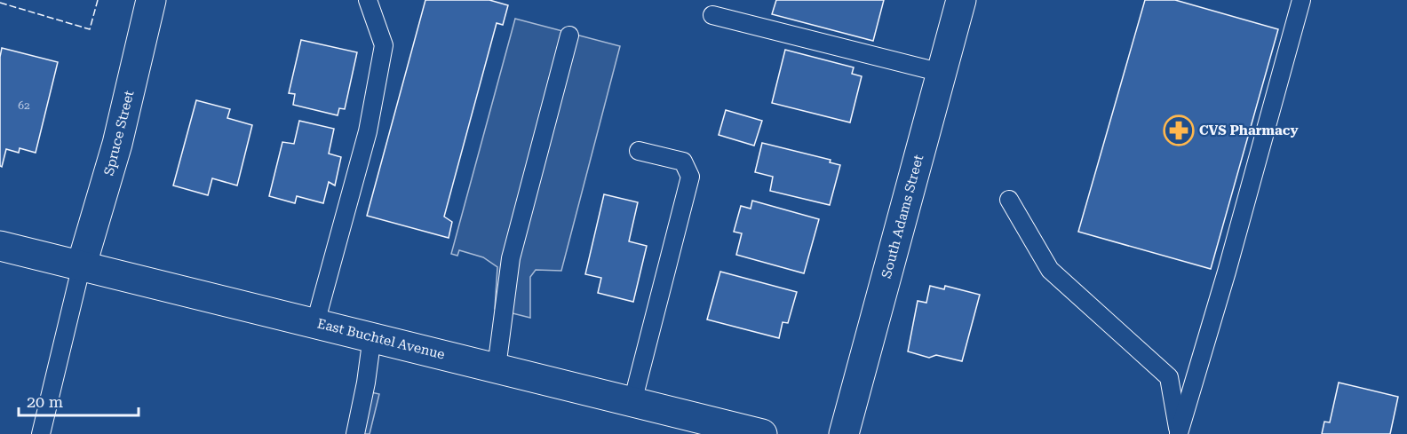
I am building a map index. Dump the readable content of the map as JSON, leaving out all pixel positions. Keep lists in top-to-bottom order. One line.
{"streets":{"main road":["Spruce Street","South Adams Street","East Buchtel Avenue"]},"crossings":[["Spruce Street","East Buchtel Avenue"]],"places":{"pharmacy":["CVS Pharmacy"]},"house_numbers":["62"],"scale_bar":"20 m"}
